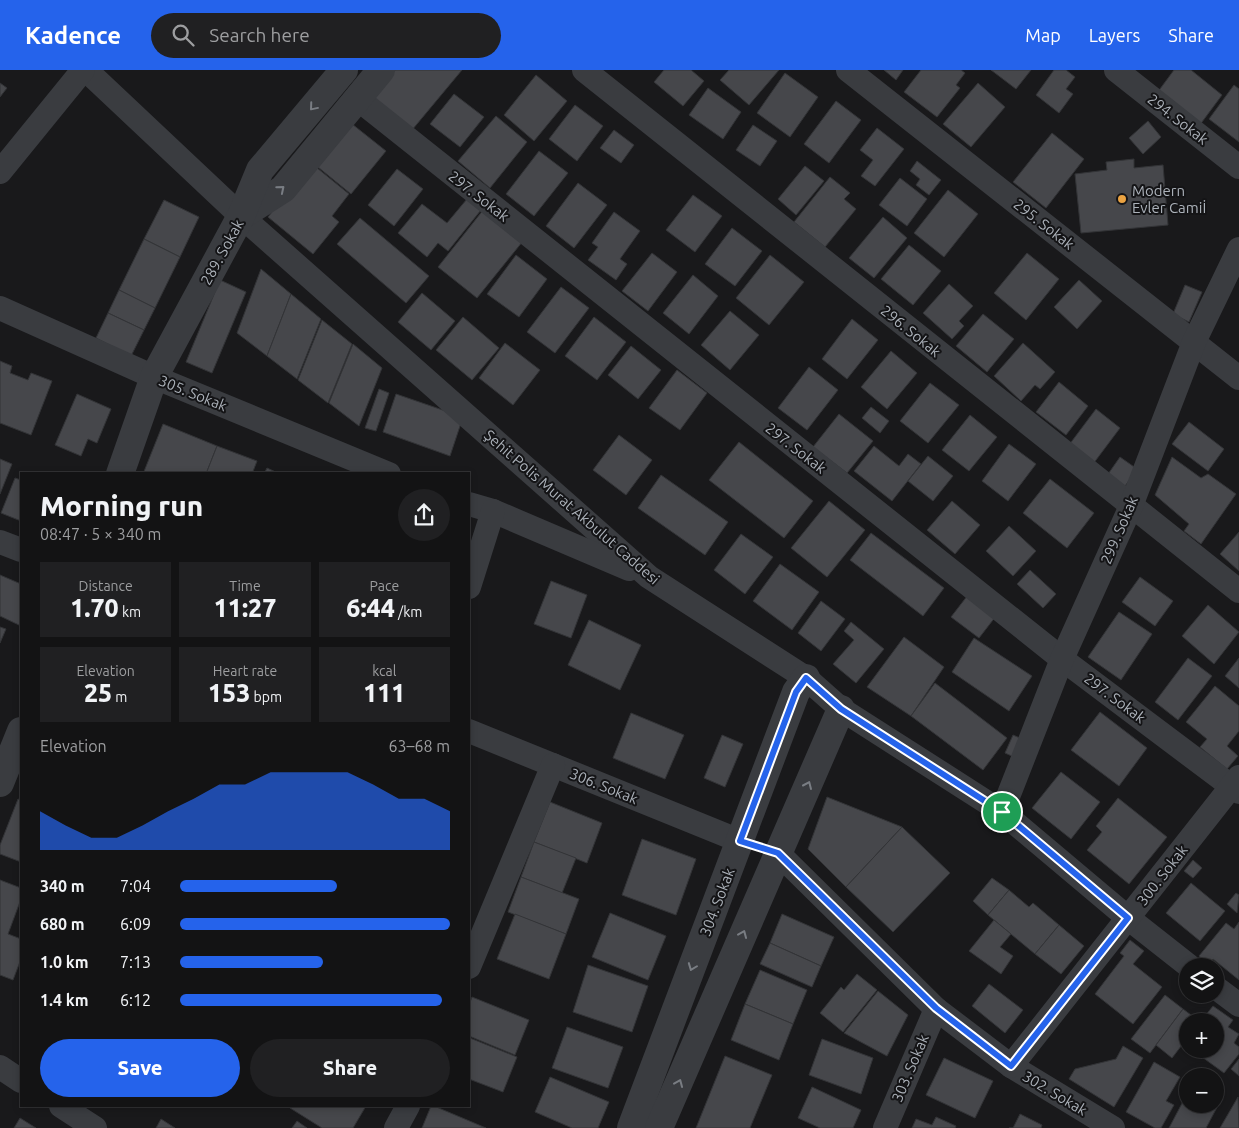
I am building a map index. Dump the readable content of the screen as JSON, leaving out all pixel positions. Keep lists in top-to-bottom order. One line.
{"streets":{"street":["294. Sokak","297. Sokak","295. Sokak","289. Sokak","296. Sokak","305. Sokak","Şehit Polis Murat Akbulut Caddesi","299. Sokak","306. Sokak","300. Sokak","304. Sokak","303. Sokak","302. Sokak"]},"crossings":[["297. Sokak","289. Sokak"],["297. Sokak","299. Sokak"],["297. Sokak","300. Sokak"],["295. Sokak","299. Sokak"],["289. Sokak","305. Sokak"],["289. Sokak","Şehit Polis Murat Akbulut Caddesi"],["296. Sokak","299. Sokak"],["Şehit Polis Murat Akbulut Caddesi","299. Sokak"],["Şehit Polis Murat Akbulut Caddesi","300. Sokak"],["Şehit Polis Murat Akbulut Caddesi","304. Sokak"],["306. Sokak","304. Sokak"],["300. Sokak","302. Sokak"],["303. Sokak","302. Sokak"]],"places":["Modern Evler Camiİ"],"page":{"header":"Kadence","search":"Search here","nav":["Map","Layers","Share"],"heading":["Morning run","08:47 · 5 × 340 m"],"stats":[["Distance","1.70 km"],["Time","11:27"],["Pace","6:44 /km"],["Elevation","25 m"],["Heart rate","153 bpm"],["kcal","111"]],"chart":["Elevation","63–68 m"],"list":[{"name":"340 m","note":"7:04"},{"name":"680 m","note":"6:09"},{"name":"1.0 km","note":"7:13"},{"name":"1.4 km","note":"6:12"}],"map_buttons":["+","−"],"buttons":["Save","Share"]}}
